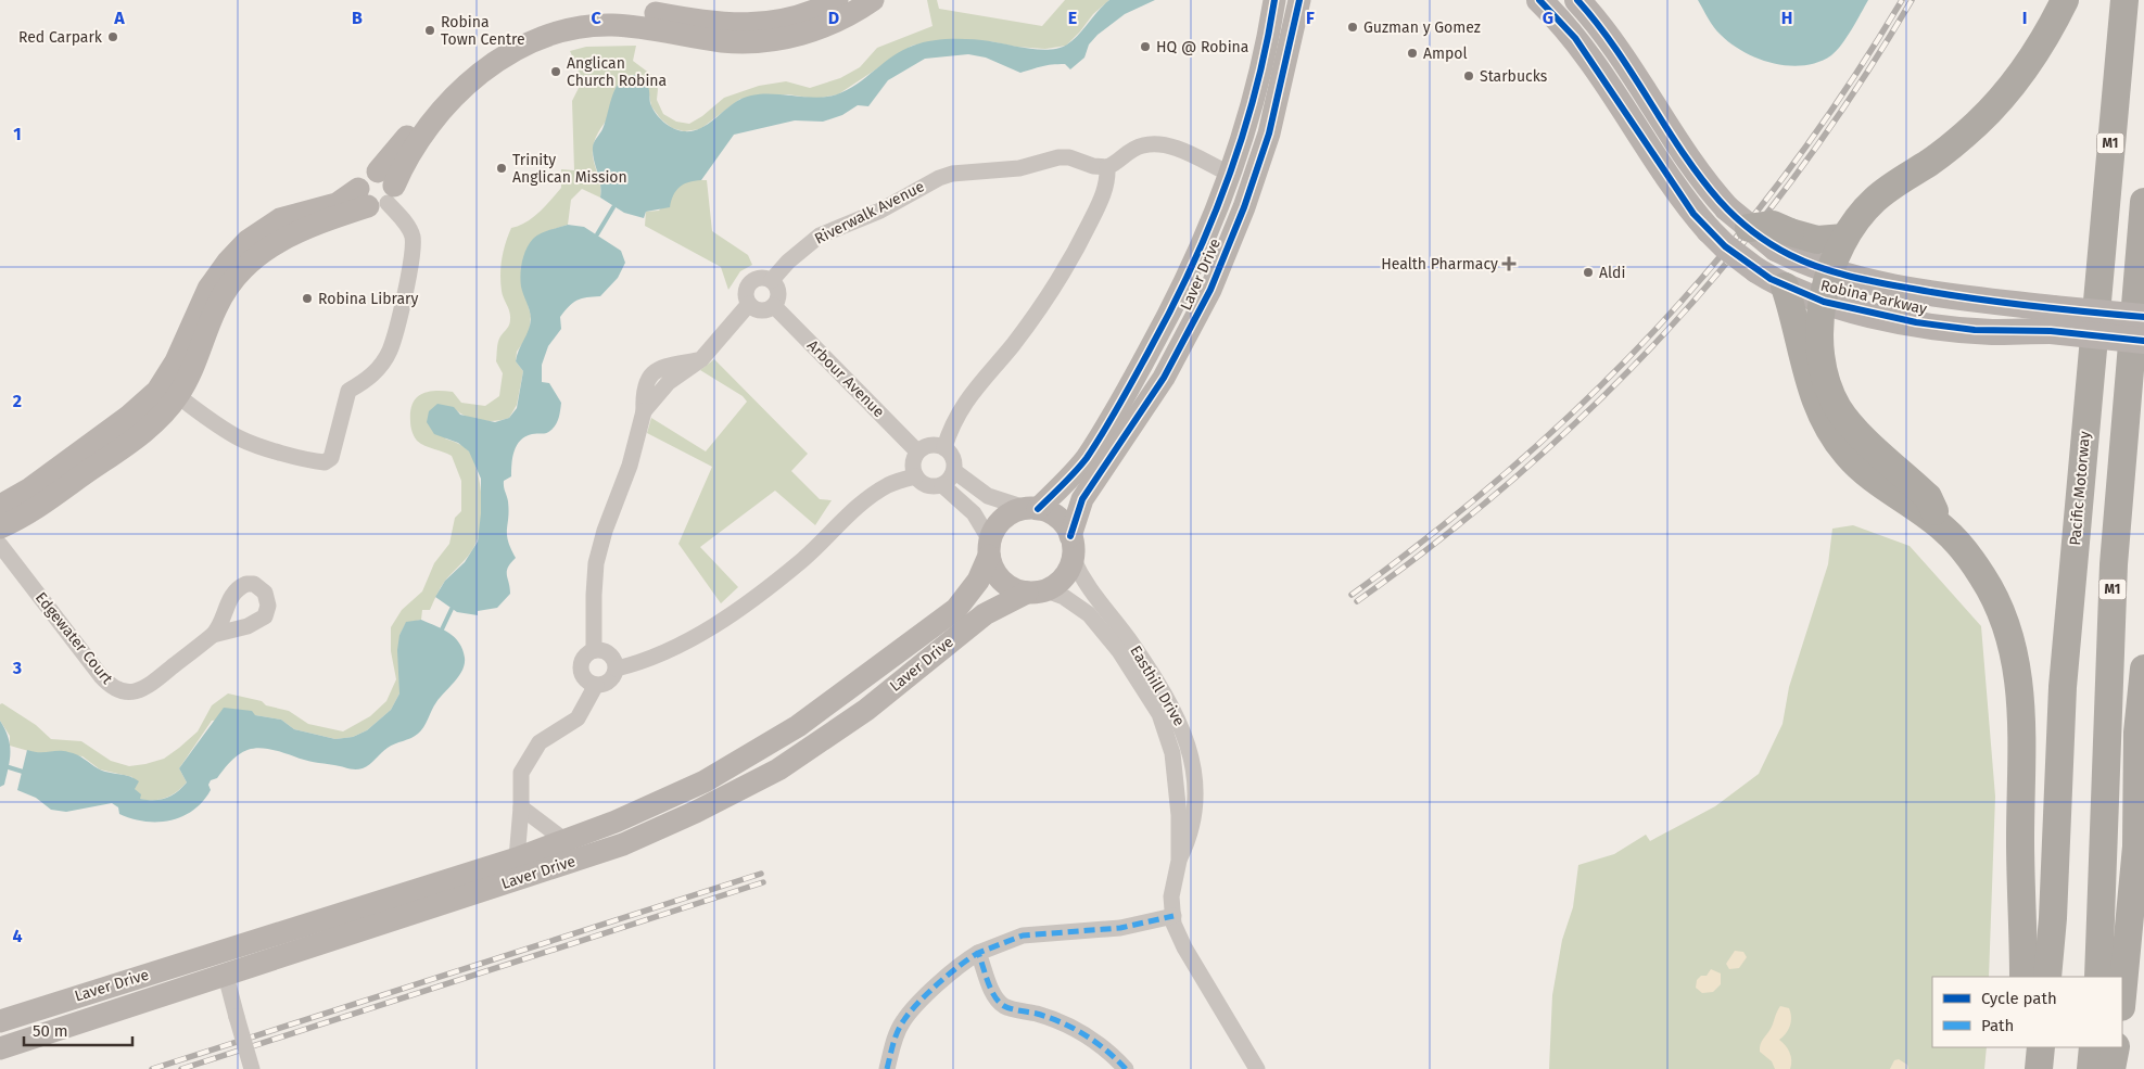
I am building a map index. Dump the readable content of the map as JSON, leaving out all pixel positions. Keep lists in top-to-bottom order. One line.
{"streets":{"highway":["M1","Pacific Motorway"],"main road":["Robina Parkway"],"street":["Riverwalk Avenue","Laver Drive","Arbour Avenue","Edgewater Court","Easthill Drive"]},"crossings":[["Riverwalk Avenue","Arbour Avenue"],["Laver Drive","Easthill Drive"]],"places":{"other":["Guzman y Gomez","Robina Town Centre","Red Carpark","HQ @ Robina","Ampol","Anglican Church Robina","Starbucks","Trinity Anglican Mission","Aldi","Robina Library"],"health":["Health Pharmacy"]},"legend":["Cycle path","Path"],"scale_bar":"50 m","grid":{"columns":["A","B","C","D","E","F","G","H","I"],"rows":["1","2","3","4"]}}
